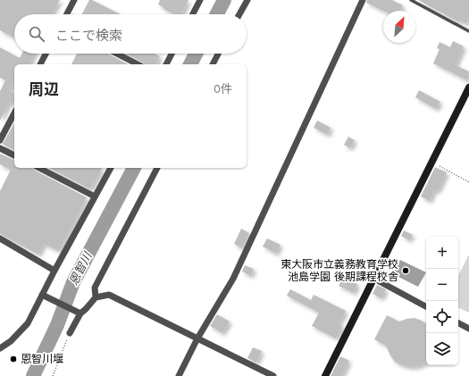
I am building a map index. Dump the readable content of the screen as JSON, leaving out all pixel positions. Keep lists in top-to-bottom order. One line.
{"water":["恩智川"],"places":["東大阪市立義務教育学校 池島学園 後期課程校舎","恩智川堰"],"north":"top right","page":{"search":"ここで検索","heading":["周辺","0件"],"map_buttons":["+","−"]}}
